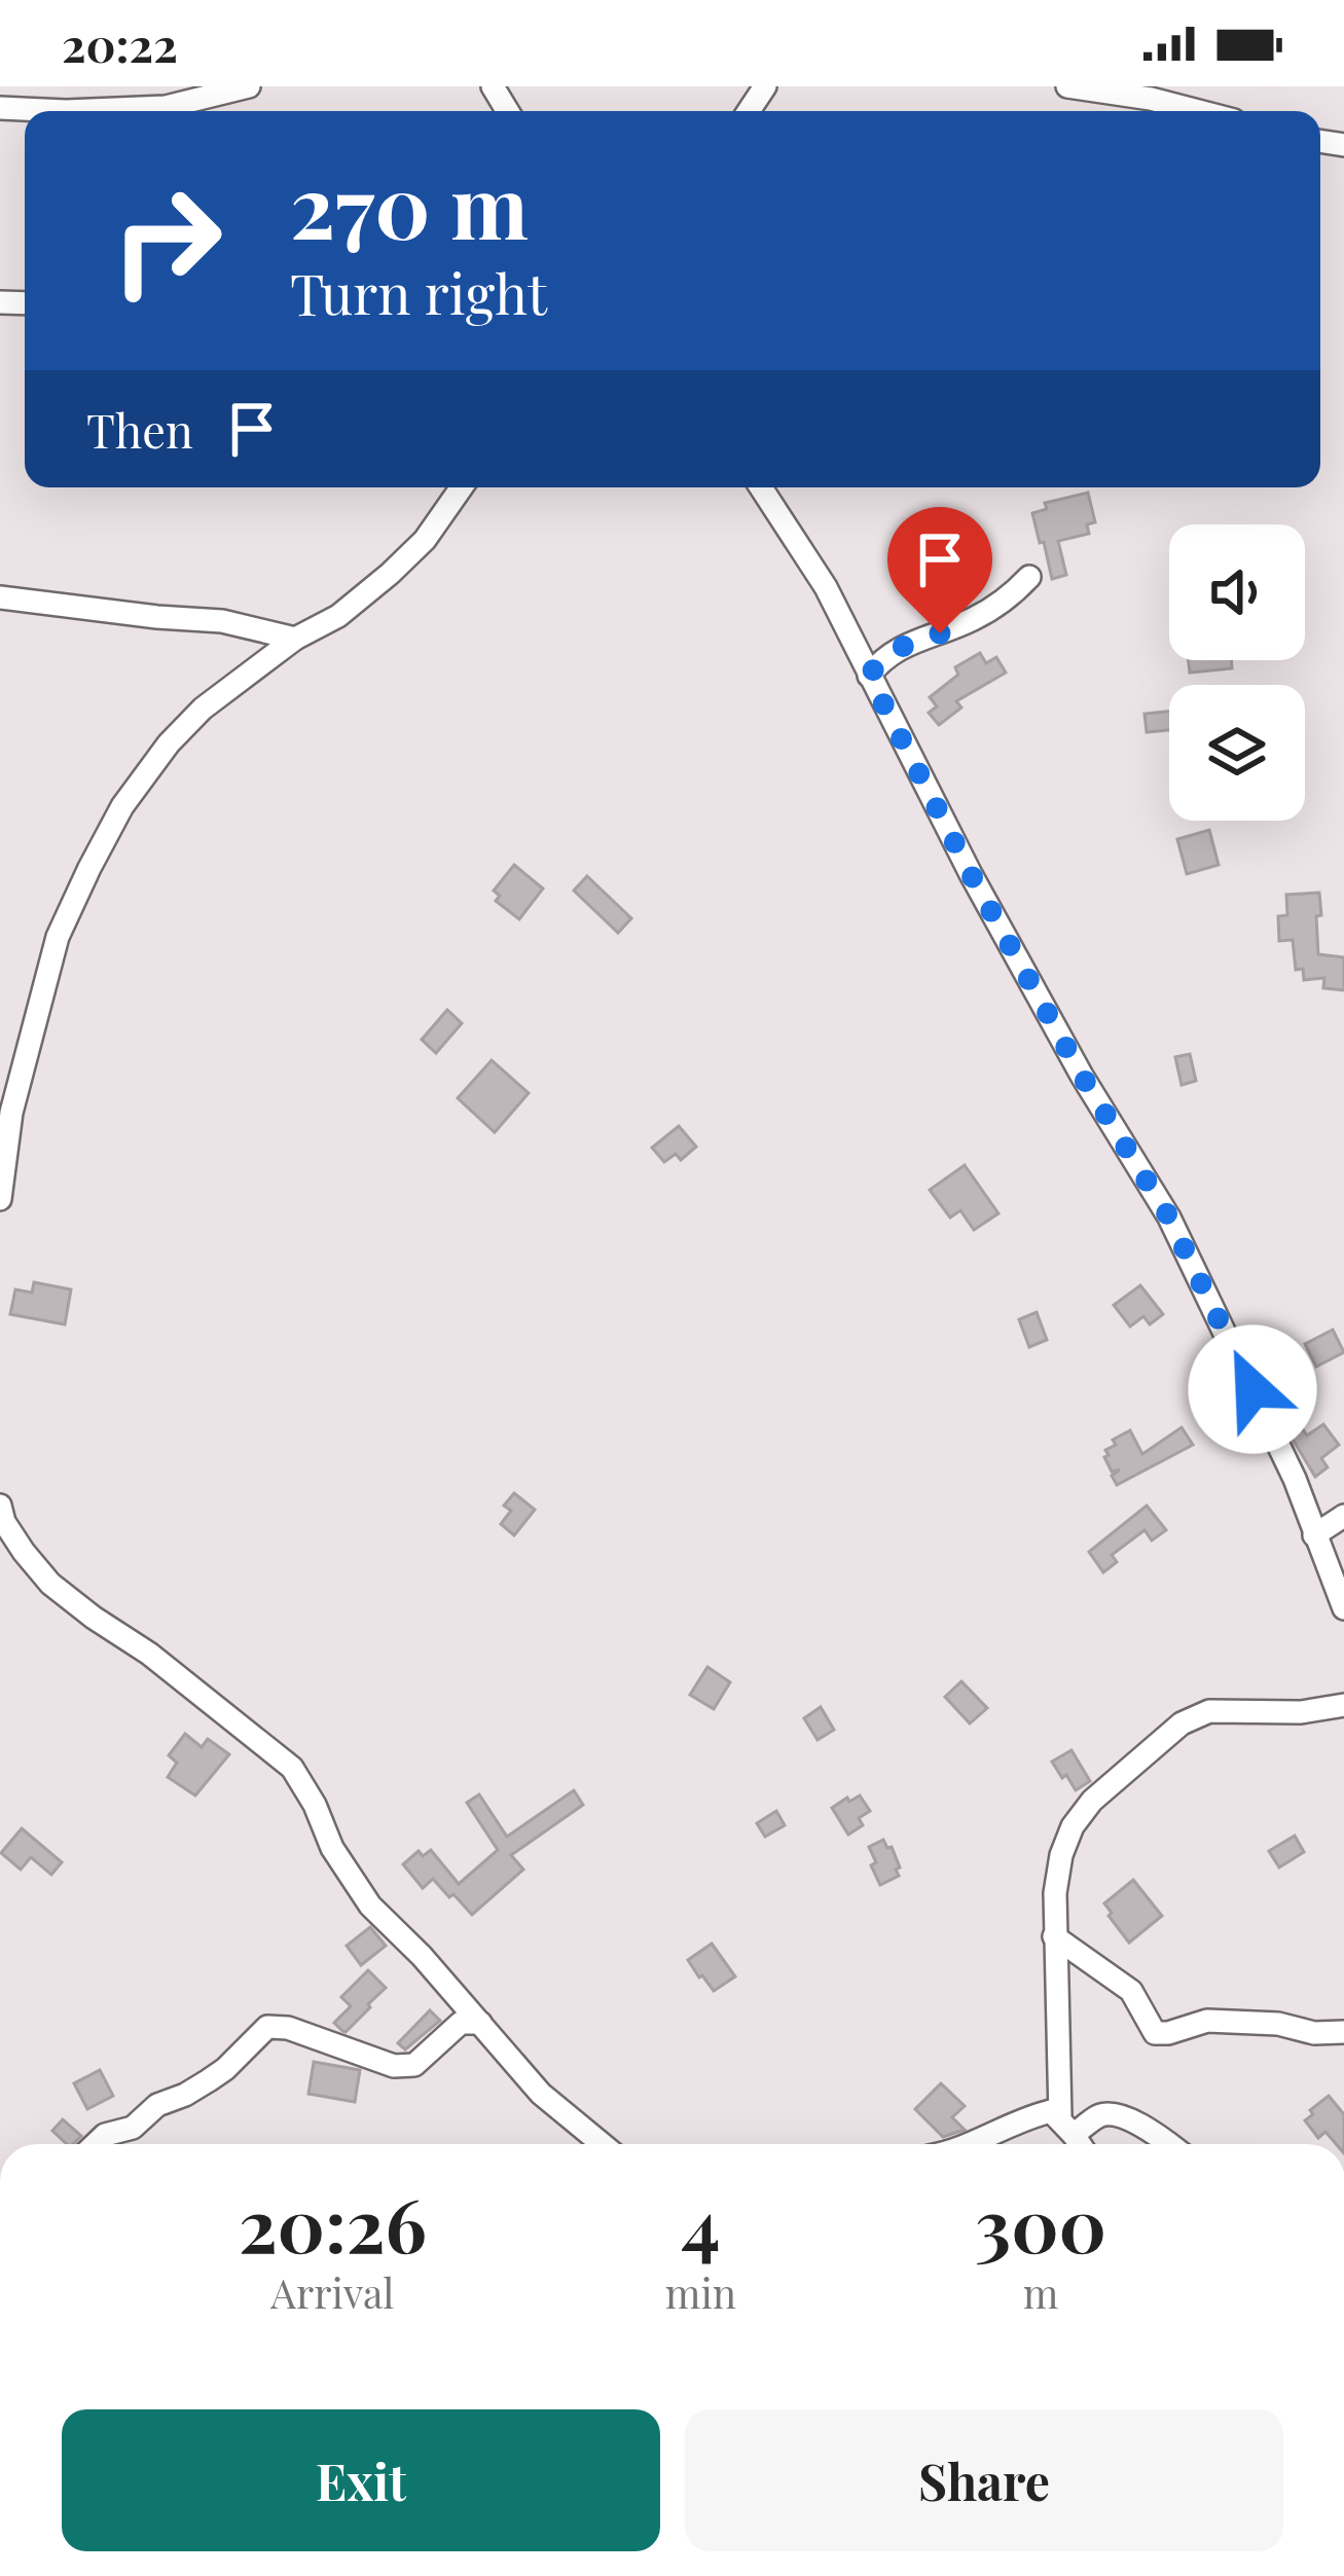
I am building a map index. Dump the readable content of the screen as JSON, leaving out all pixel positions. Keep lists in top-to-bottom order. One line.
{"page":{"status":"20:22","turn":["270 m","Turn right"],"then":"Then","eta":["20:26","Arrival","4","min","300","m"],"buttons":["Exit","Share"]}}
